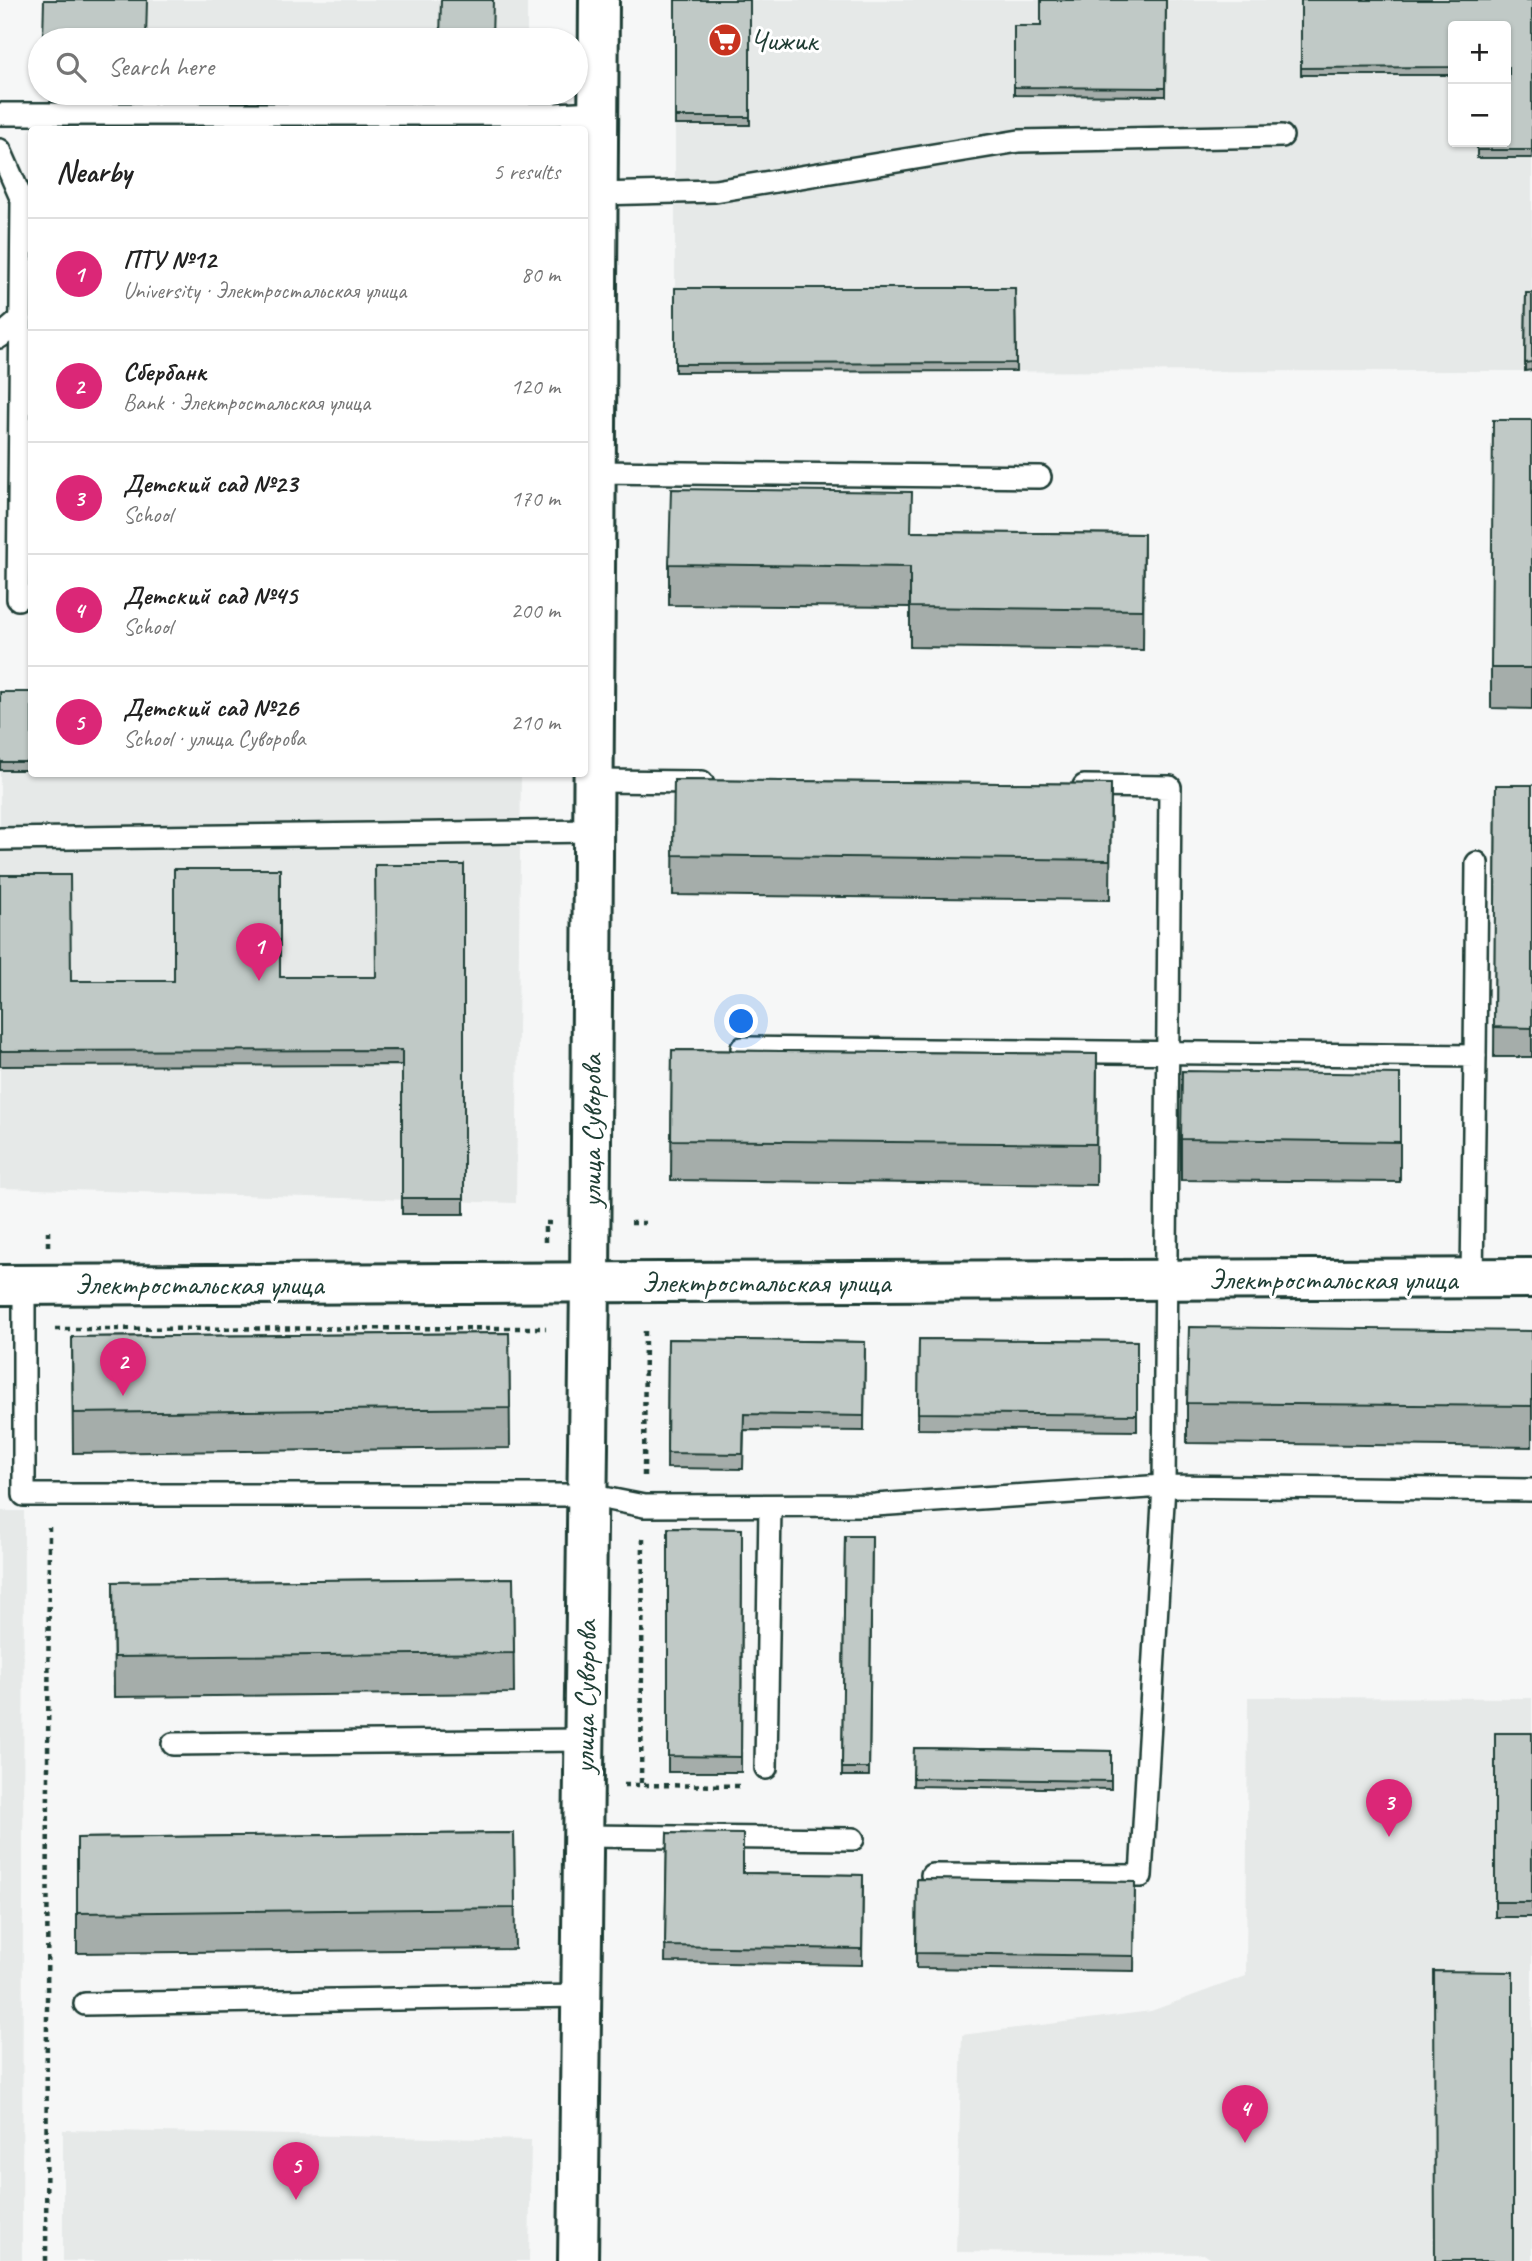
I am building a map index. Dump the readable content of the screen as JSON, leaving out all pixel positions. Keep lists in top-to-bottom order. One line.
{"streets":{"street":["улица Суворова","Электростальская улица"]},"crossings":[["улица Суворова","Электростальская улица"]],"places":{"supermarket":["Чижик"]},"page":{"map_buttons":["+","−"],"search":"Search here","heading":["Nearby","5 results"],"list":[{"mark":"1","name":"ПТУ №12","note":"University · Электростальская улица","value":"80 m"},{"mark":"2","name":"Сбербанк","note":"Bank · Электростальская улица","value":"120 m"},{"mark":"3","name":"Детский сад №23","note":"School","value":"170 m"},{"mark":"4","name":"Детский сад №45","note":"School","value":"200 m"},{"mark":"5","name":"Детский сад №26","note":"School · улица Суворова","value":"210 m"}],"pins":["1","2","3","4","5"]}}
